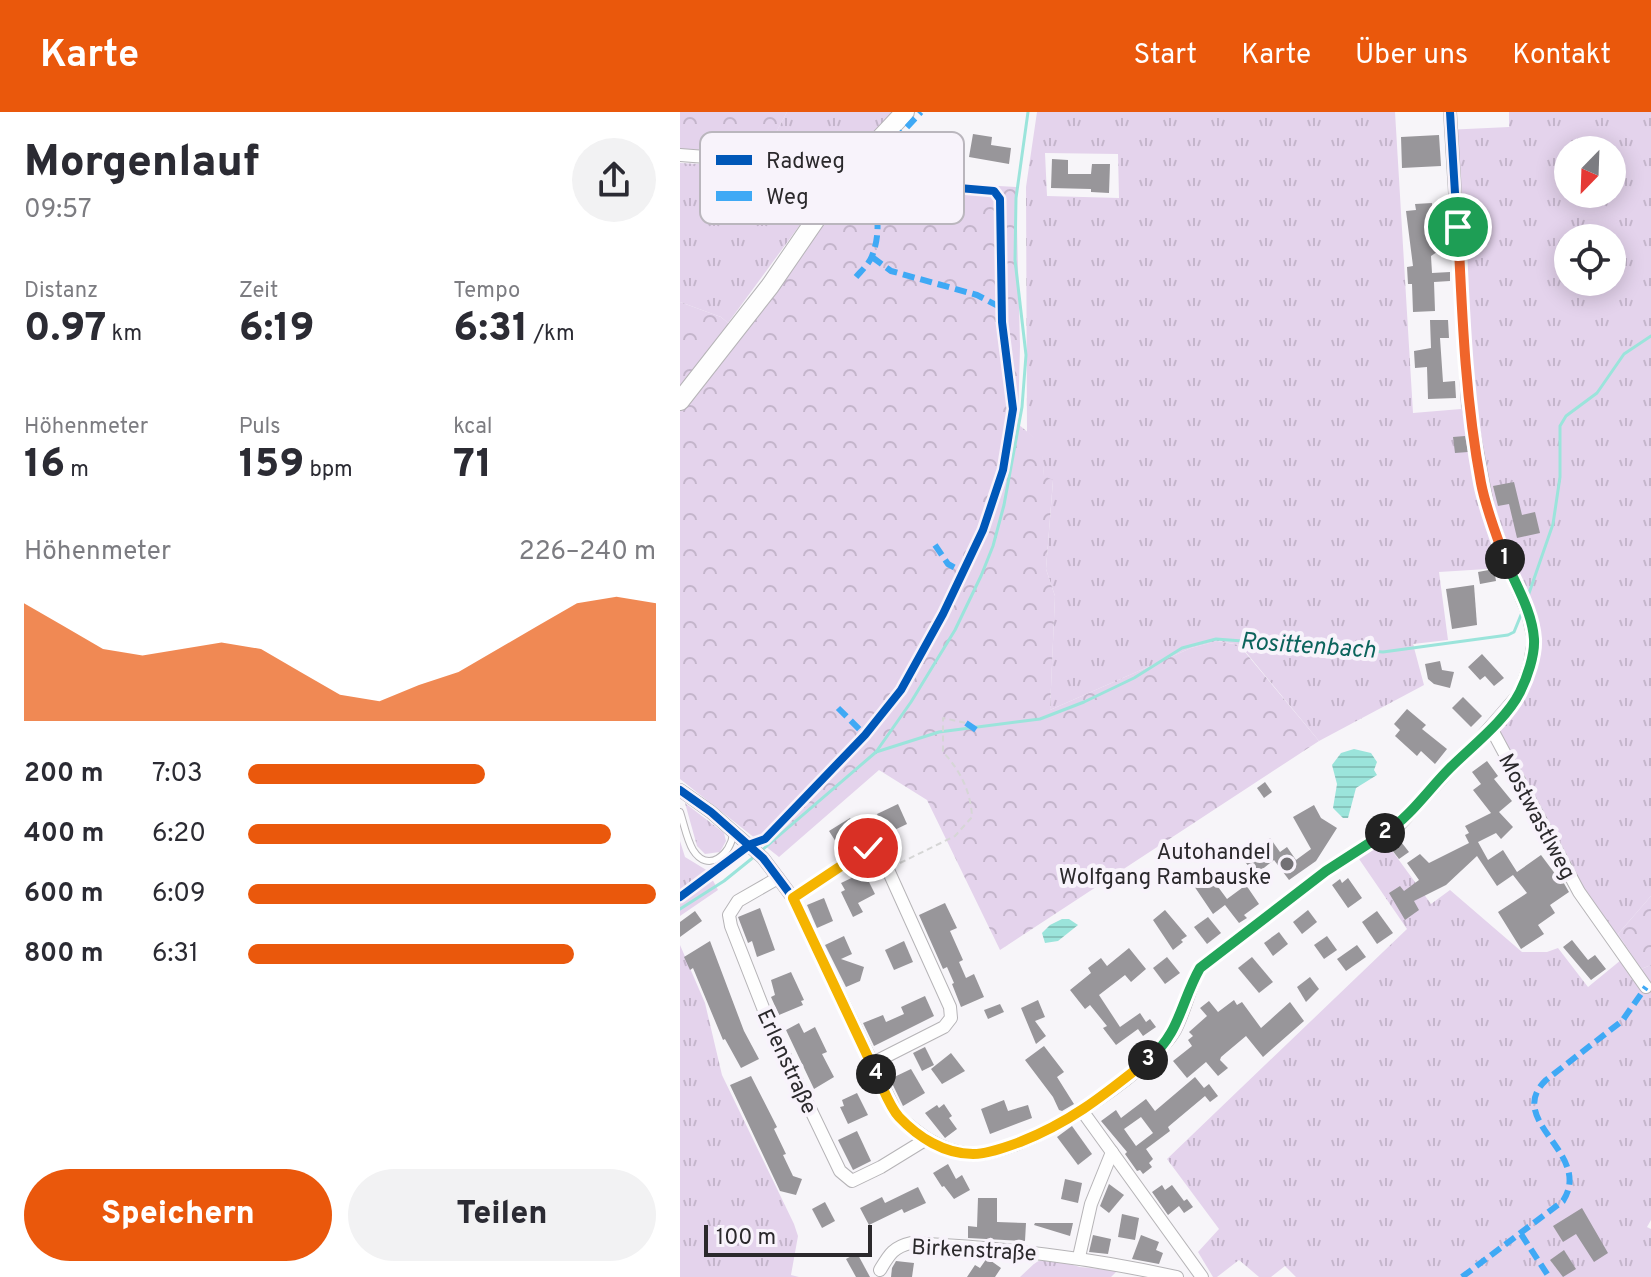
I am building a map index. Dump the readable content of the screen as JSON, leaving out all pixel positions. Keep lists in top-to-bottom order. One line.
{"streets":{"street":["Mostwastlweg","Erlenstraße","Birkenstraße"]},"water":["Rosittenbach"],"places":["Autohandel Wolfgang Rambauske"],"legend":["Radweg","Weg"],"scale_bar":"100 m","north":"bottom left","page":{"header":"Karte","nav":["Start","Karte","Über uns","Kontakt"],"heading":["Morgenlauf","09:57"],"stats":[["Distanz","0.97 km"],["Zeit","6:19"],["Tempo","6:31 /km"],["Höhenmeter","16 m"],["Puls","159 bpm"],["kcal","71"]],"chart":["Höhenmeter","226–240 m"],"pins":["1","2","3","4"],"list":[{"name":"200 m","note":"7:03"},{"name":"400 m","note":"6:20"},{"name":"600 m","note":"6:09"},{"name":"800 m","note":"6:31"}],"buttons":["Speichern","Teilen"],"scale":"100 m"}}
